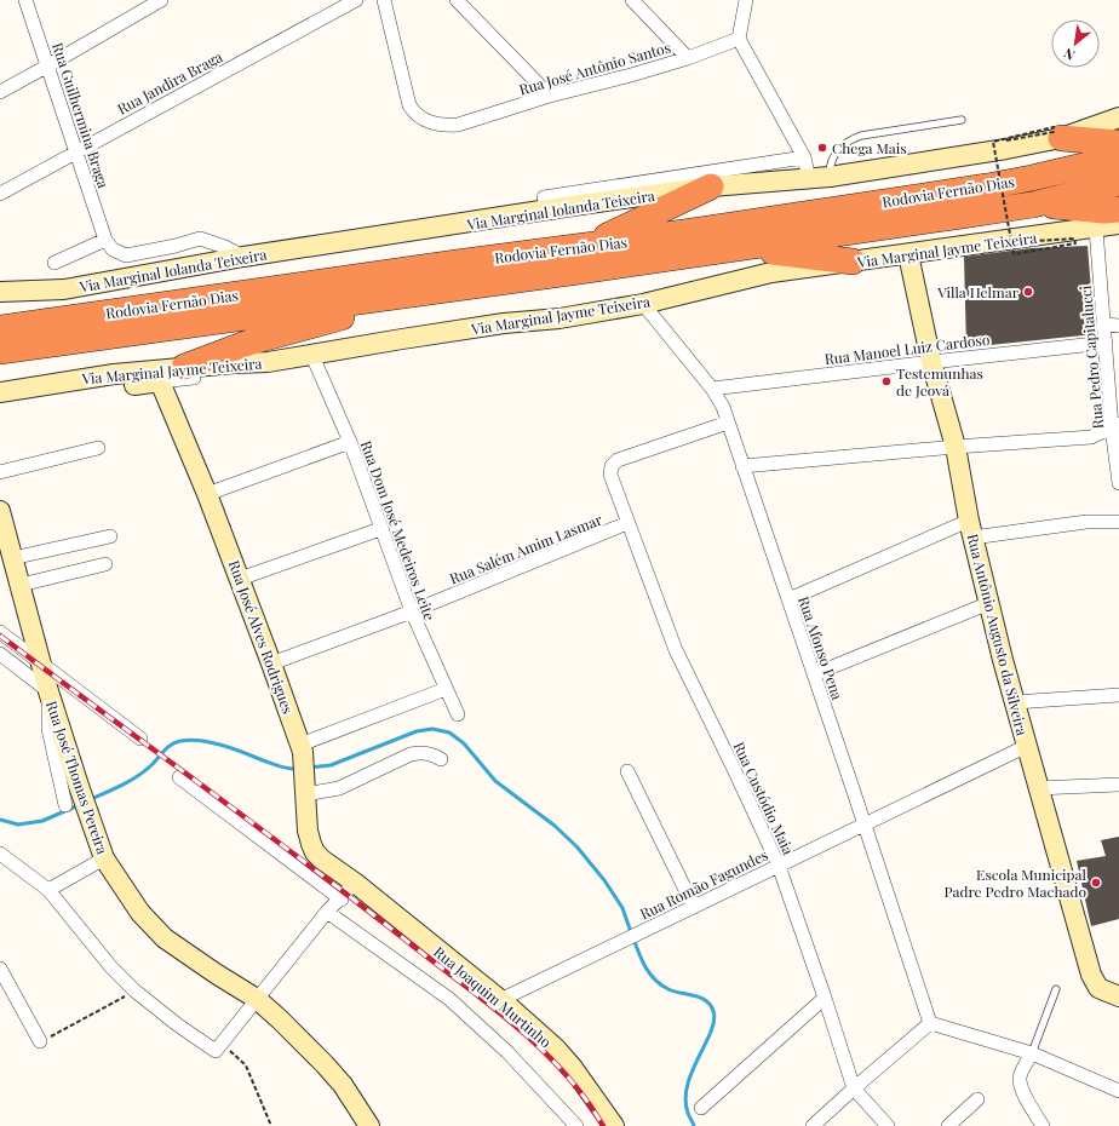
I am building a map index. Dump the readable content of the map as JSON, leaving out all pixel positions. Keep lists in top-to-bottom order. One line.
{"streets":{"highway":["Rodovia Fernão Dias"],"street":["Rua José Antônio Santos","Rua Jandira Braga","Rua Guilhermina Braga","Via Marginal Iolanda Teixeira","Via Marginal Jayme Teixeira","Rua Manoel Luiz Cardoso","Rua Pedro Capitalucci","Rua Dom José Medeiros Leite","Rua Salém Amim Lasmar","Rua Antônio Augusto da Silveira","Rua José Alves Rodrigues","Rua Afonso Pena","Rua José Thomas Pereira","Rua Custódio Maia","Rua Romão Fagundes","Rua Joaquim Murtinho"]},"crossings":[["Rua Jandira Braga","Rua Guilhermina Braga"],["Via Marginal Jayme Teixeira","Rua Pedro Capitalucci"],["Via Marginal Jayme Teixeira","Rua Dom José Medeiros Leite"],["Via Marginal Jayme Teixeira","Rua Antônio Augusto da Silveira"],["Via Marginal Jayme Teixeira","Rua Afonso Pena"],["Rua Manoel Luiz Cardoso","Rua Pedro Capitalucci"],["Rua Manoel Luiz Cardoso","Rua Antônio Augusto da Silveira"],["Rua Manoel Luiz Cardoso","Rua Afonso Pena"],["Rua Dom José Medeiros Leite","Rua Salém Amim Lasmar"],["Rua Salém Amim Lasmar","Rua José Alves Rodrigues"],["Rua Salém Amim Lasmar","Rua Custódio Maia"],["Rua Antônio Augusto da Silveira","Rua Romão Fagundes"],["Rua José Alves Rodrigues","Rua Joaquim Murtinho"],["Rua Afonso Pena","Rua Custódio Maia"],["Rua Afonso Pena","Rua Romão Fagundes"],["Rua Custódio Maia","Rua Romão Fagundes"],["Rua Romão Fagundes","Rua Joaquim Murtinho"]],"places":["Chega Mais","Villa Helmar","Testemunhas de Jeová","Escola Municipal Padre Pedro Machado"],"north":"bottom left"}
